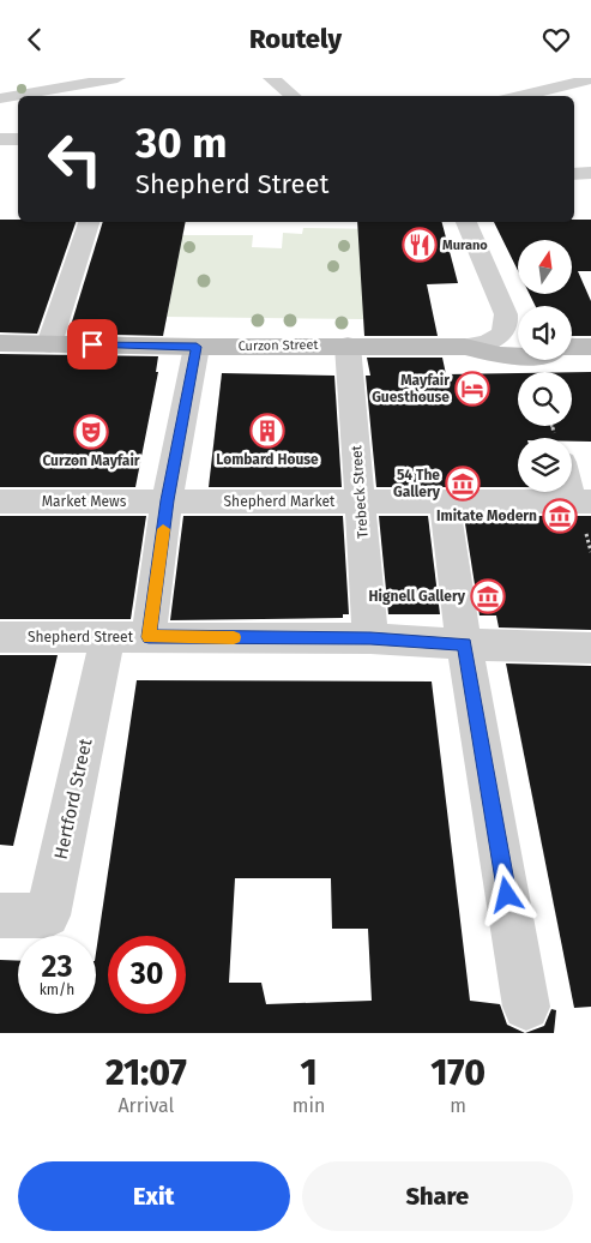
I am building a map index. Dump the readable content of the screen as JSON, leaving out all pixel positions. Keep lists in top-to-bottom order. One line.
{"streets":{"street":["Curzon Street","Trebeck Street","Market Mews","Shepherd Market","Shepherd Street","Hertford Street"]},"crossings":[["Curzon Street","Trebeck Street"],["Trebeck Street","Shepherd Market"],["Trebeck Street","Shepherd Street"],["Market Mews","Shepherd Market"],["Shepherd Street","Hertford Street"]],"places":{"restaurant":["Murano"],"hotel":["Mayfair Guesthouse"],"building":["Lombard House"],"theatre":["Curzon Mayfair"],"museum":["54 The Gallery","Imitate Modern","Hignell Gallery"]},"north":"top","page":{"header":"Routely","turn":["30 m","Shepherd Street"],"speed":"23 km/h","limit":"30","eta":["21:07","Arrival","1","min","170","m"],"buttons":["Exit","Share"]}}
